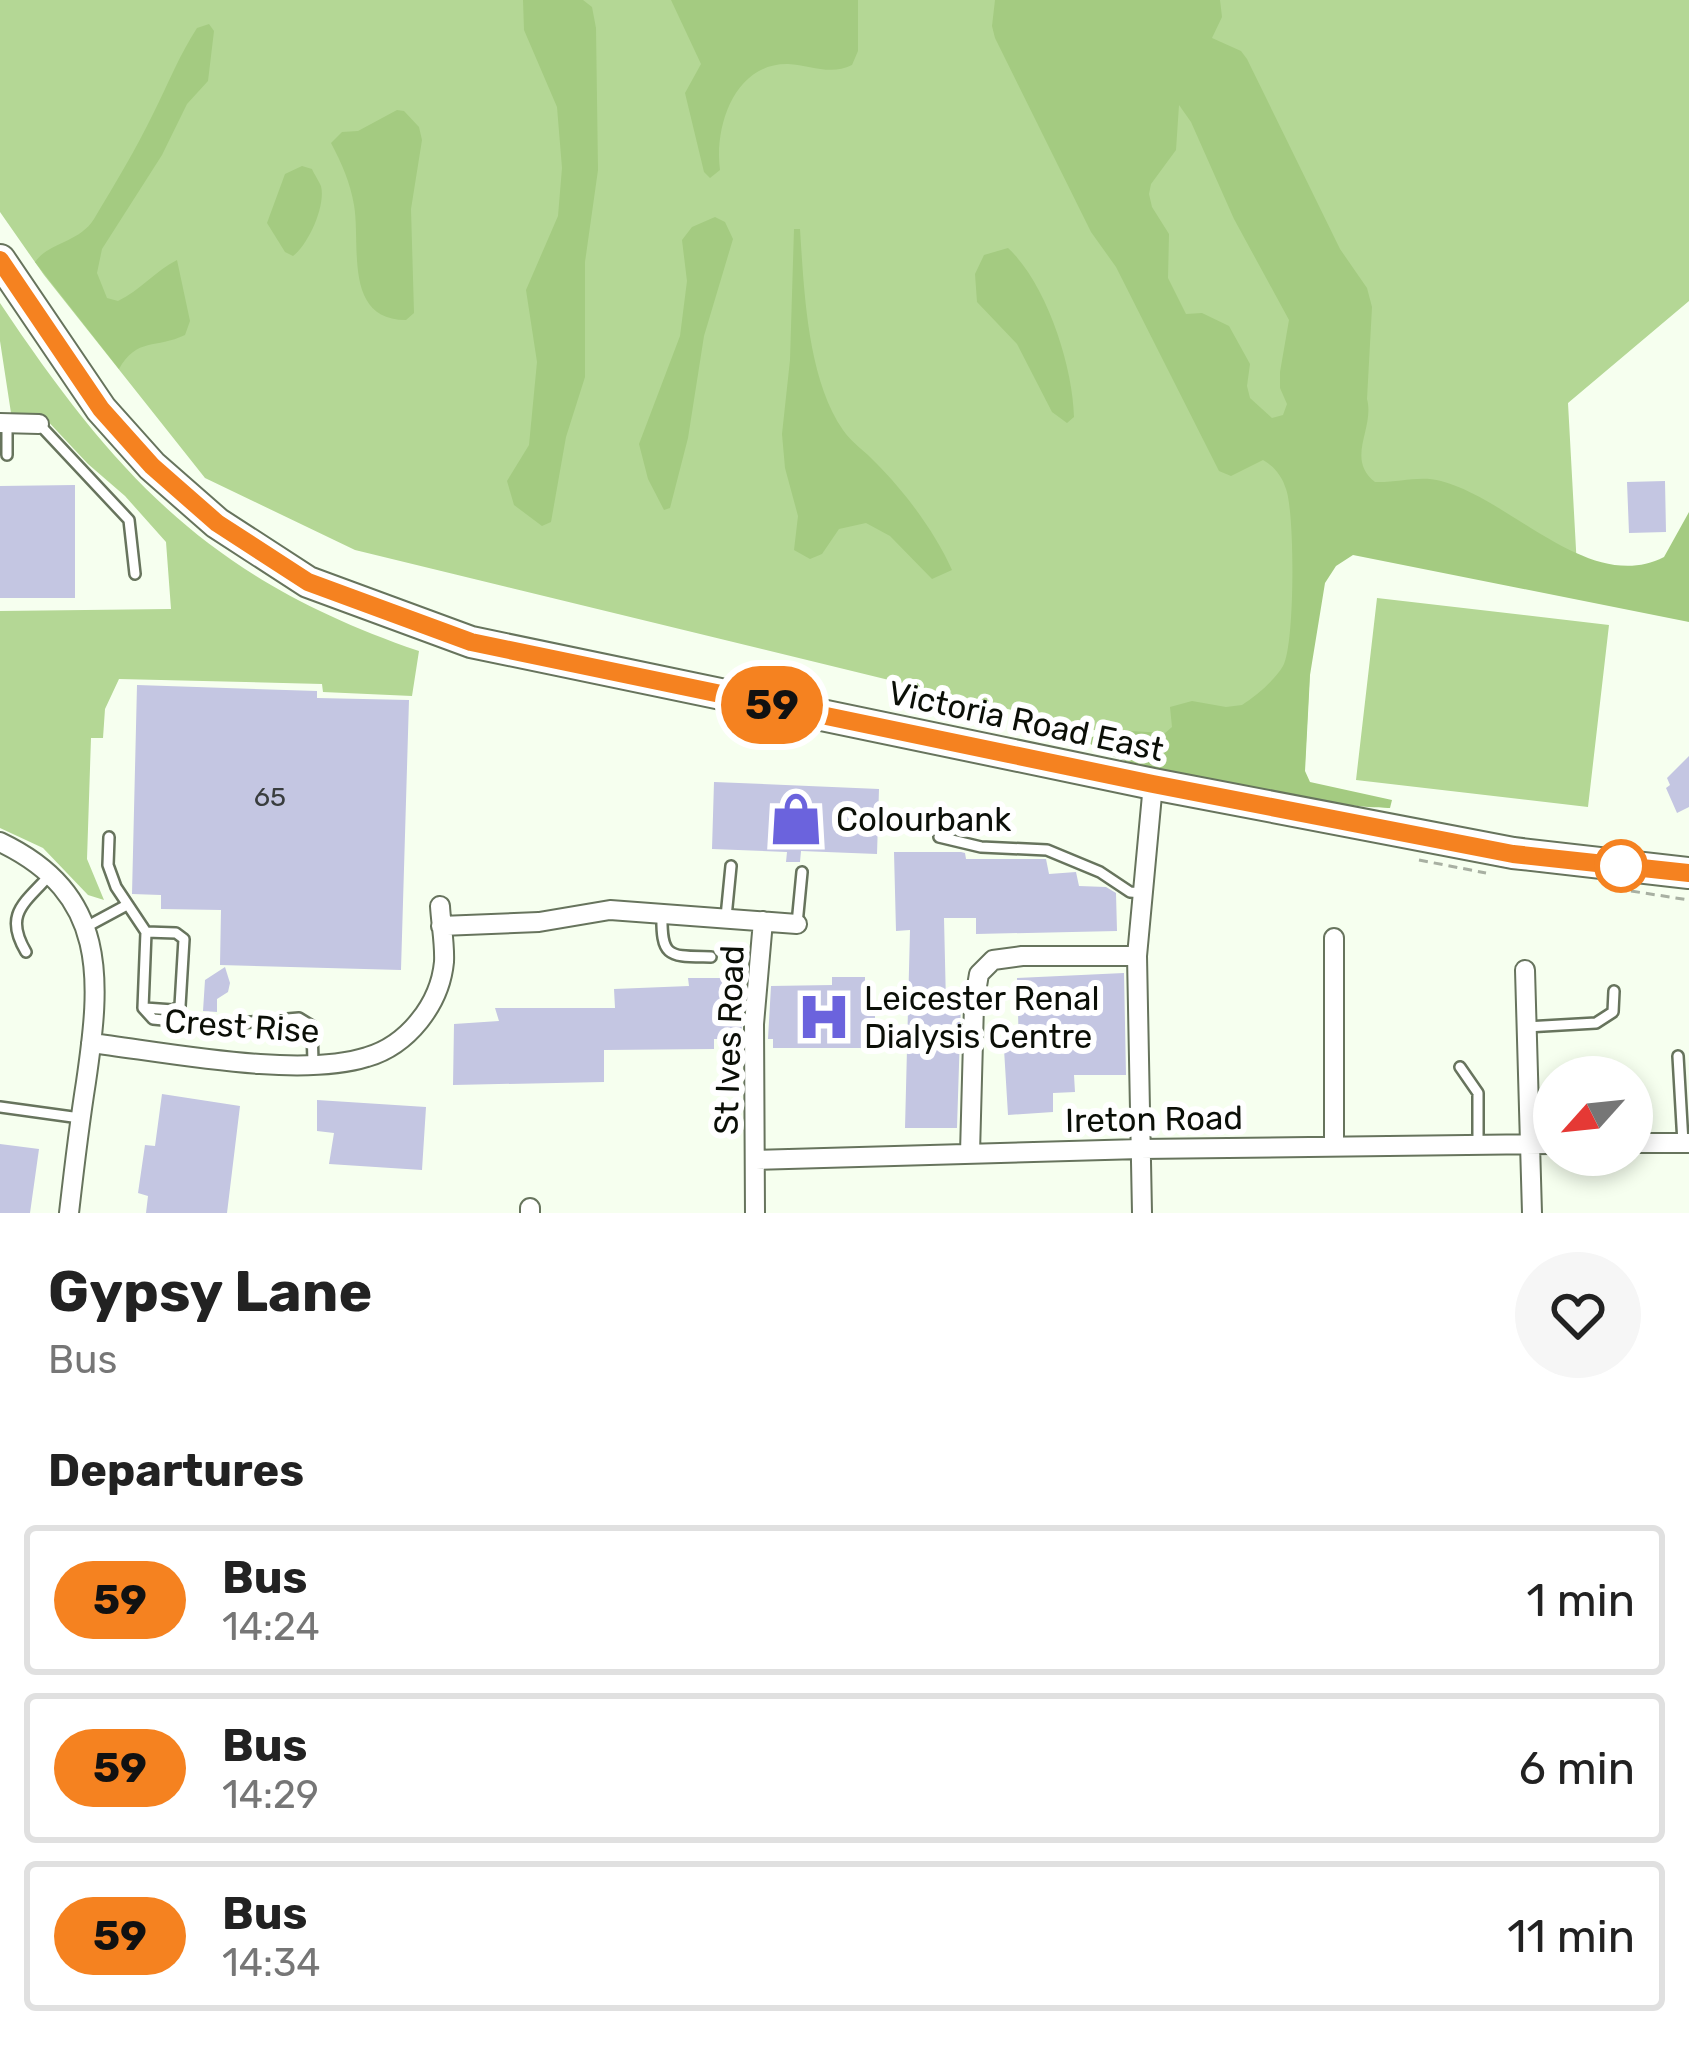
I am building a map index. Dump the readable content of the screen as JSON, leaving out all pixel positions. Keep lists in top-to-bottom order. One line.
{"streets":{"highway":["Victoria Road East"],"street":["Crest Rise","St Ives Road","Ireton Road"]},"crossings":[["Crest Rise","St Ives Road"],["St Ives Road","Ireton Road"]],"places":{"shop":["Colourbank"],"hospital":["Leicester Renal Dialysis Centre"]},"lines":["bus line 59"],"house_numbers":["65"],"north":"bottom left","page":{"on_map":"59","heading":[["Gypsy Lane","Bus"],"Departures"],"list":[{"mark":"59","name":"Bus","note":"14:24","value":"1 min"},{"mark":"59","name":"Bus","note":"14:29","value":"6 min"},{"mark":"59","name":"Bus","note":"14:34","value":"11 min"}]}}
